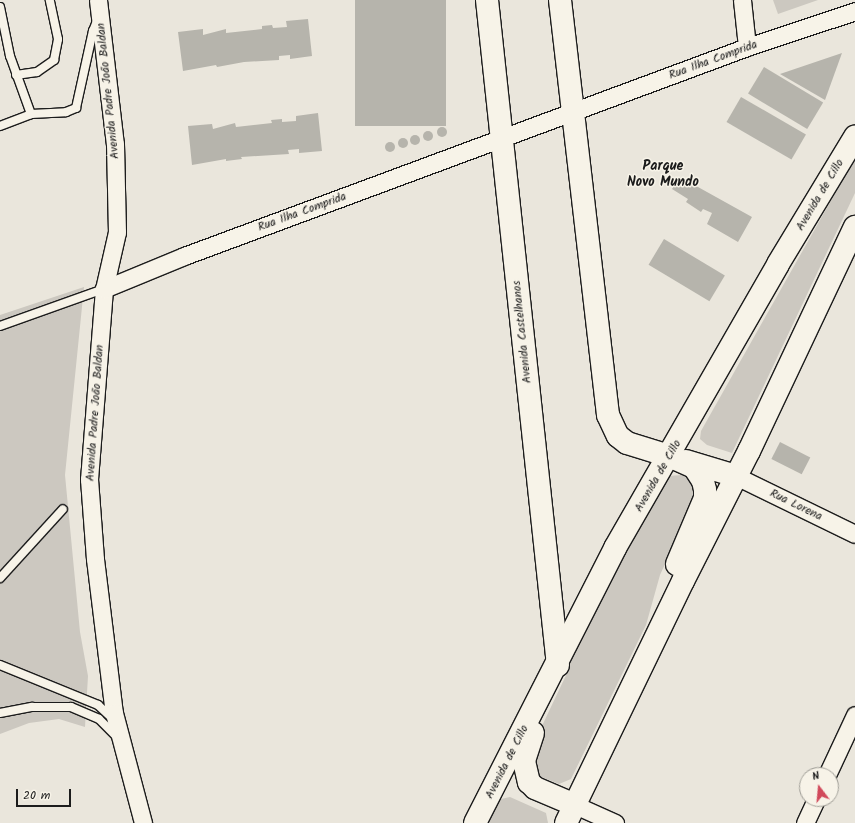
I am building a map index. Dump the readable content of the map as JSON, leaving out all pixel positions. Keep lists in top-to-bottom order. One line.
{"streets":{"main road":["Avenida de Cillo","Avenida Castelhanos"],"street":["Rua Ilha Comprida","Avenida Padre João Baldan","Rua Lorena"]},"crossings":[["Rua Ilha Comprida","Avenida Padre João Baldan"],["Rua Ilha Comprida","Avenida Castelhanos"],["Avenida de Cillo","Avenida Castelhanos"]],"districts":["Parque Novo Mundo"],"scale_bar":"20 m","north":"top"}
